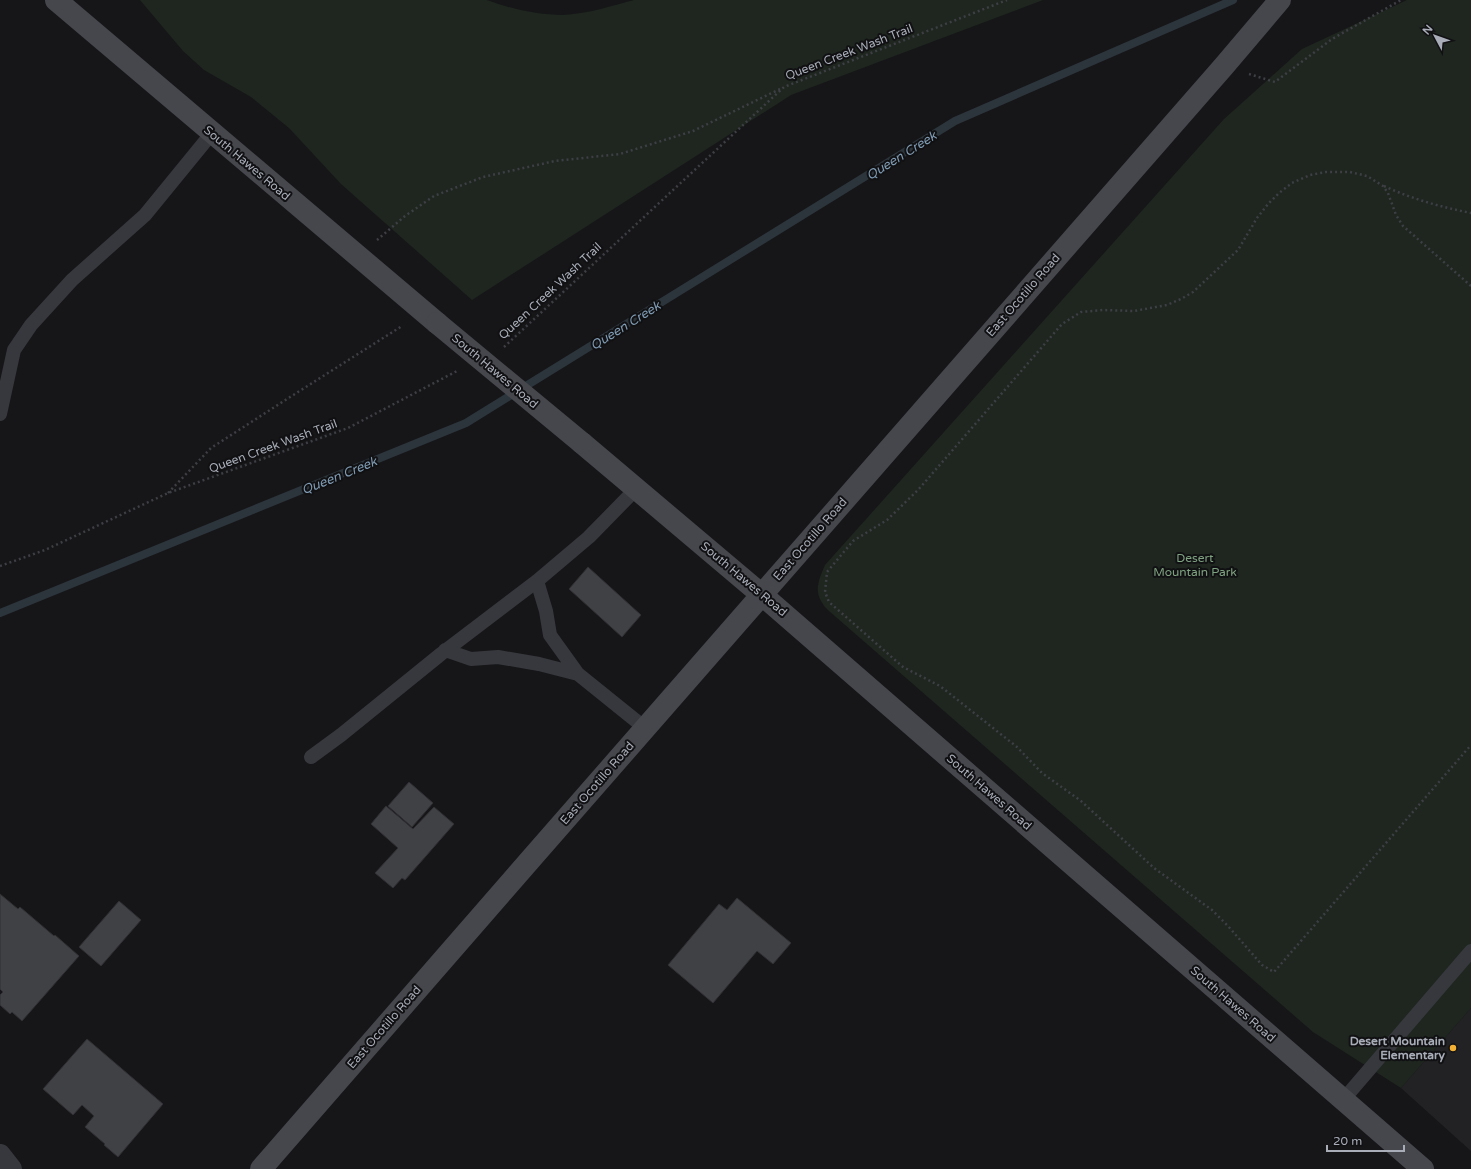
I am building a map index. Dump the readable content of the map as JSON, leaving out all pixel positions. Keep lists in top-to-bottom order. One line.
{"streets":{"main road":["South Hawes Road","East Ocotillo Road"],"path":["Queen Creek Wash Trail"]},"crossings":[["South Hawes Road","East Ocotillo Road"]],"water":["Queen Creek"],"parks":["Desert Mountain Park"],"places":["Desert Mountain Elementary"],"scale_bar":"20 m","north":"top left"}
